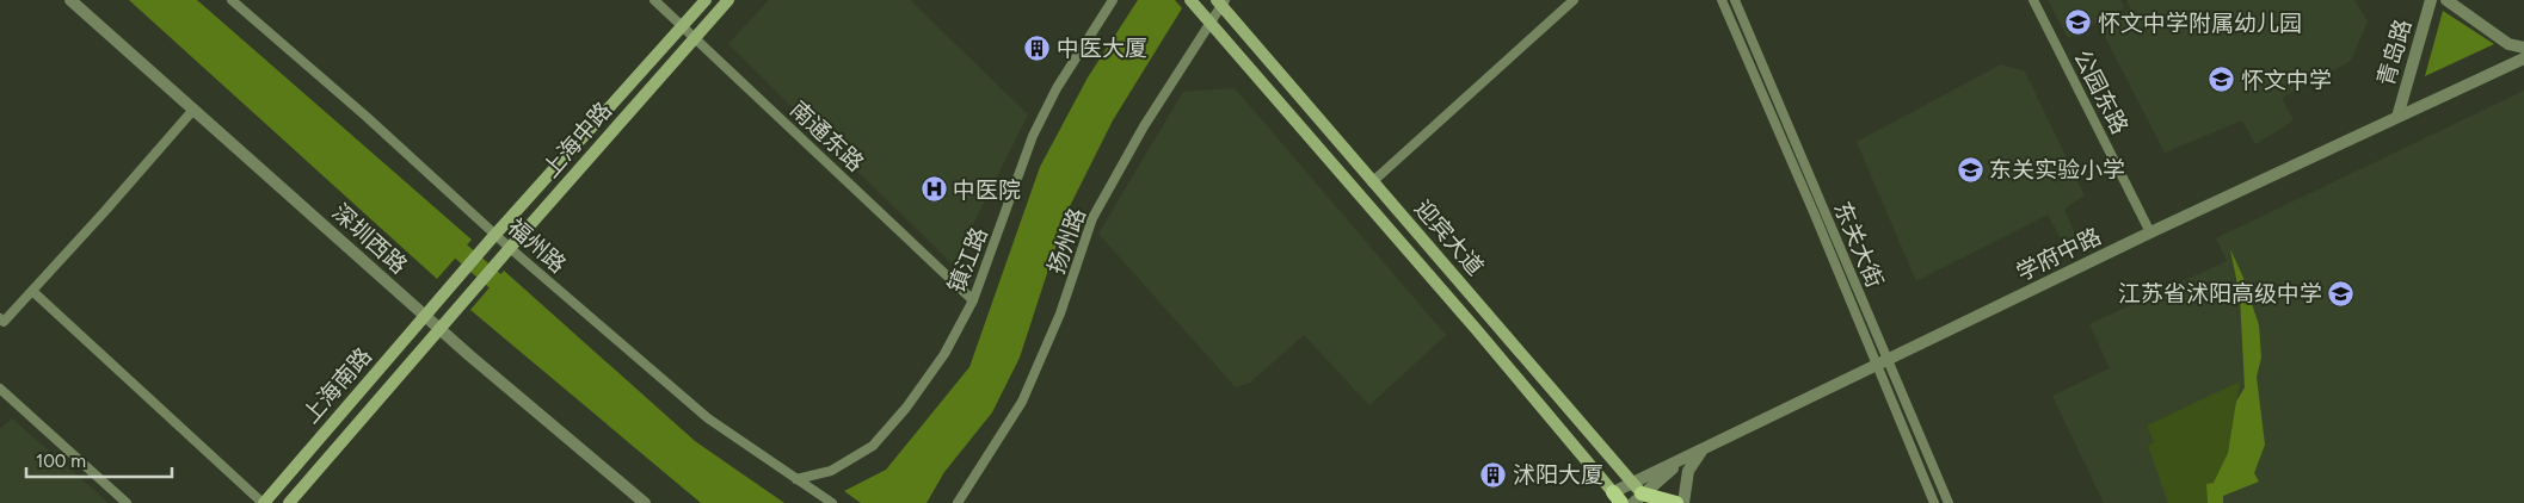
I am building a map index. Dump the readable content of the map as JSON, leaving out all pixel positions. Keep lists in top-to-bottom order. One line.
{"streets":{"main road":["上海中路","迎宾大道","上海南路"],"street":["青岛路","公园东路","南通东路","深圳西路","扬州路","东关大街","福州路","学府中路","镇江路"]},"crossings":[["青岛路","学府中路"],["公园东路","学府中路"],["南通东路","上海中路"],["南通东路","镇江路"],["上海中路","福州路"],["上海中路","上海南路"],["迎宾大道","扬州路"],["迎宾大道","学府中路"],["深圳西路","上海南路"],["东关大街","学府中路"],["福州路","镇江路"]],"places":{"school or university":["怀文中学附属幼儿园","怀文中学","东关实验小学","江苏省沭阳高级中学"],"building":["中医大厦","沭阳大厦"],"hospital":["中医院"]},"scale_bar":"100 m"}
